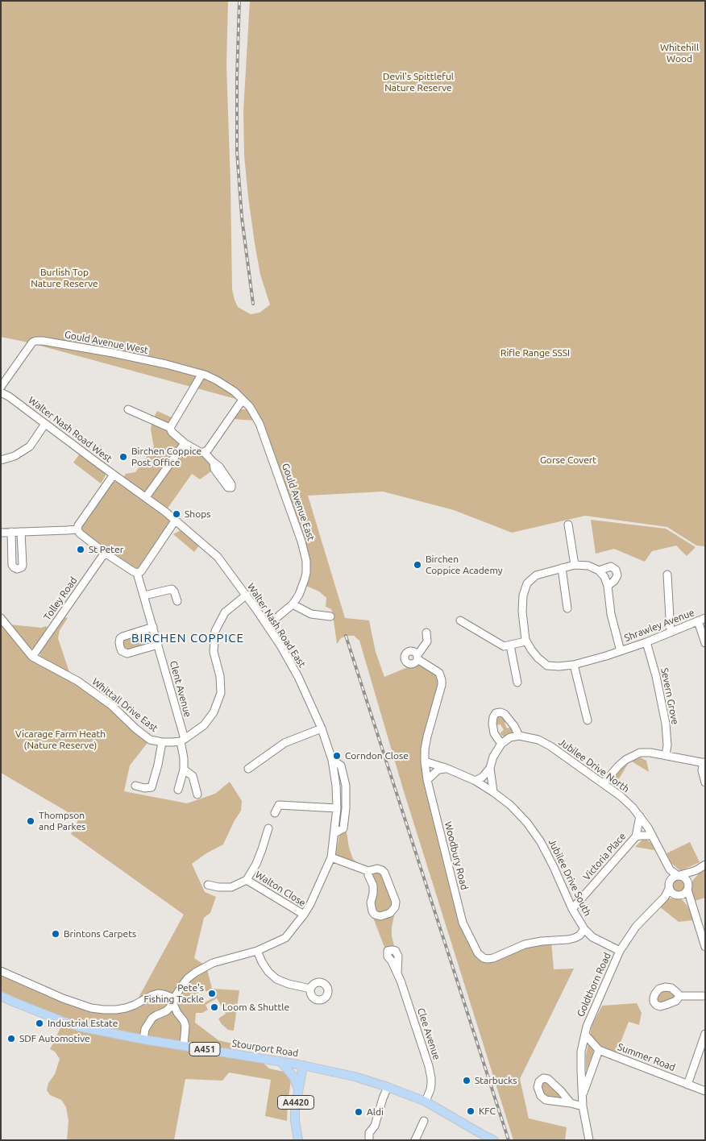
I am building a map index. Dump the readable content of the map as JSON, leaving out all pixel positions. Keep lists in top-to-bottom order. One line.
{"streets":{"main road":["Stourport Road","A451","A4420"],"street":["Gould Avenue West","Walter Nash Road West","Gould Avenue East","Tolley Road","Walter Nash Road East","Shrawley Avenue","Clent Avenue","Severn Grove","Whittall Drive East","Jubilee Drive North","Woodbury Road","Victoria Place","Jubilee Drive South","Walton Close","Goldthorn Road","Clee Avenue","Summer Road"]},"crossings":[["Gould Avenue West","Gould Avenue East"],["Walter Nash Road West","Walter Nash Road East"],["Gould Avenue East","Walter Nash Road East"],["Tolley Road","Whittall Drive East"],["Walter Nash Road East","Walton Close"],["Walter Nash Road East","Stourport Road"],["Shrawley Avenue","Severn Grove"],["Clent Avenue","Whittall Drive East"],["Jubilee Drive North","Victoria Place"],["Jubilee Drive North","Goldthorn Road"],["Woodbury Road","Jubilee Drive South"],["Victoria Place","Jubilee Drive South"],["Jubilee Drive South","Goldthorn Road"],["Goldthorn Road","Summer Road"],["Clee Avenue","Stourport Road"],["Stourport Road","A4420"]],"districts":["BIRCHEN COPPICE"],"parks":["Whitehill Wood","Devil's Spittleful Nature Reserve","Burlish Top Nature Reserve","Rifle Range SSSI","Gorse Covert","Vicarage Farm Heath (Nature Reserve)"],"places":["Birchen Coppice Post Office","Shops","St Peter","Birchen Coppice Academy","Corndon Close","Thompson and Parkes","Brintons Carpets","Pete's Fishing Tackle","Loom & Shuttle","Industrial Estate","SDF Automotive","Starbucks","KFC","Aldi"]}
